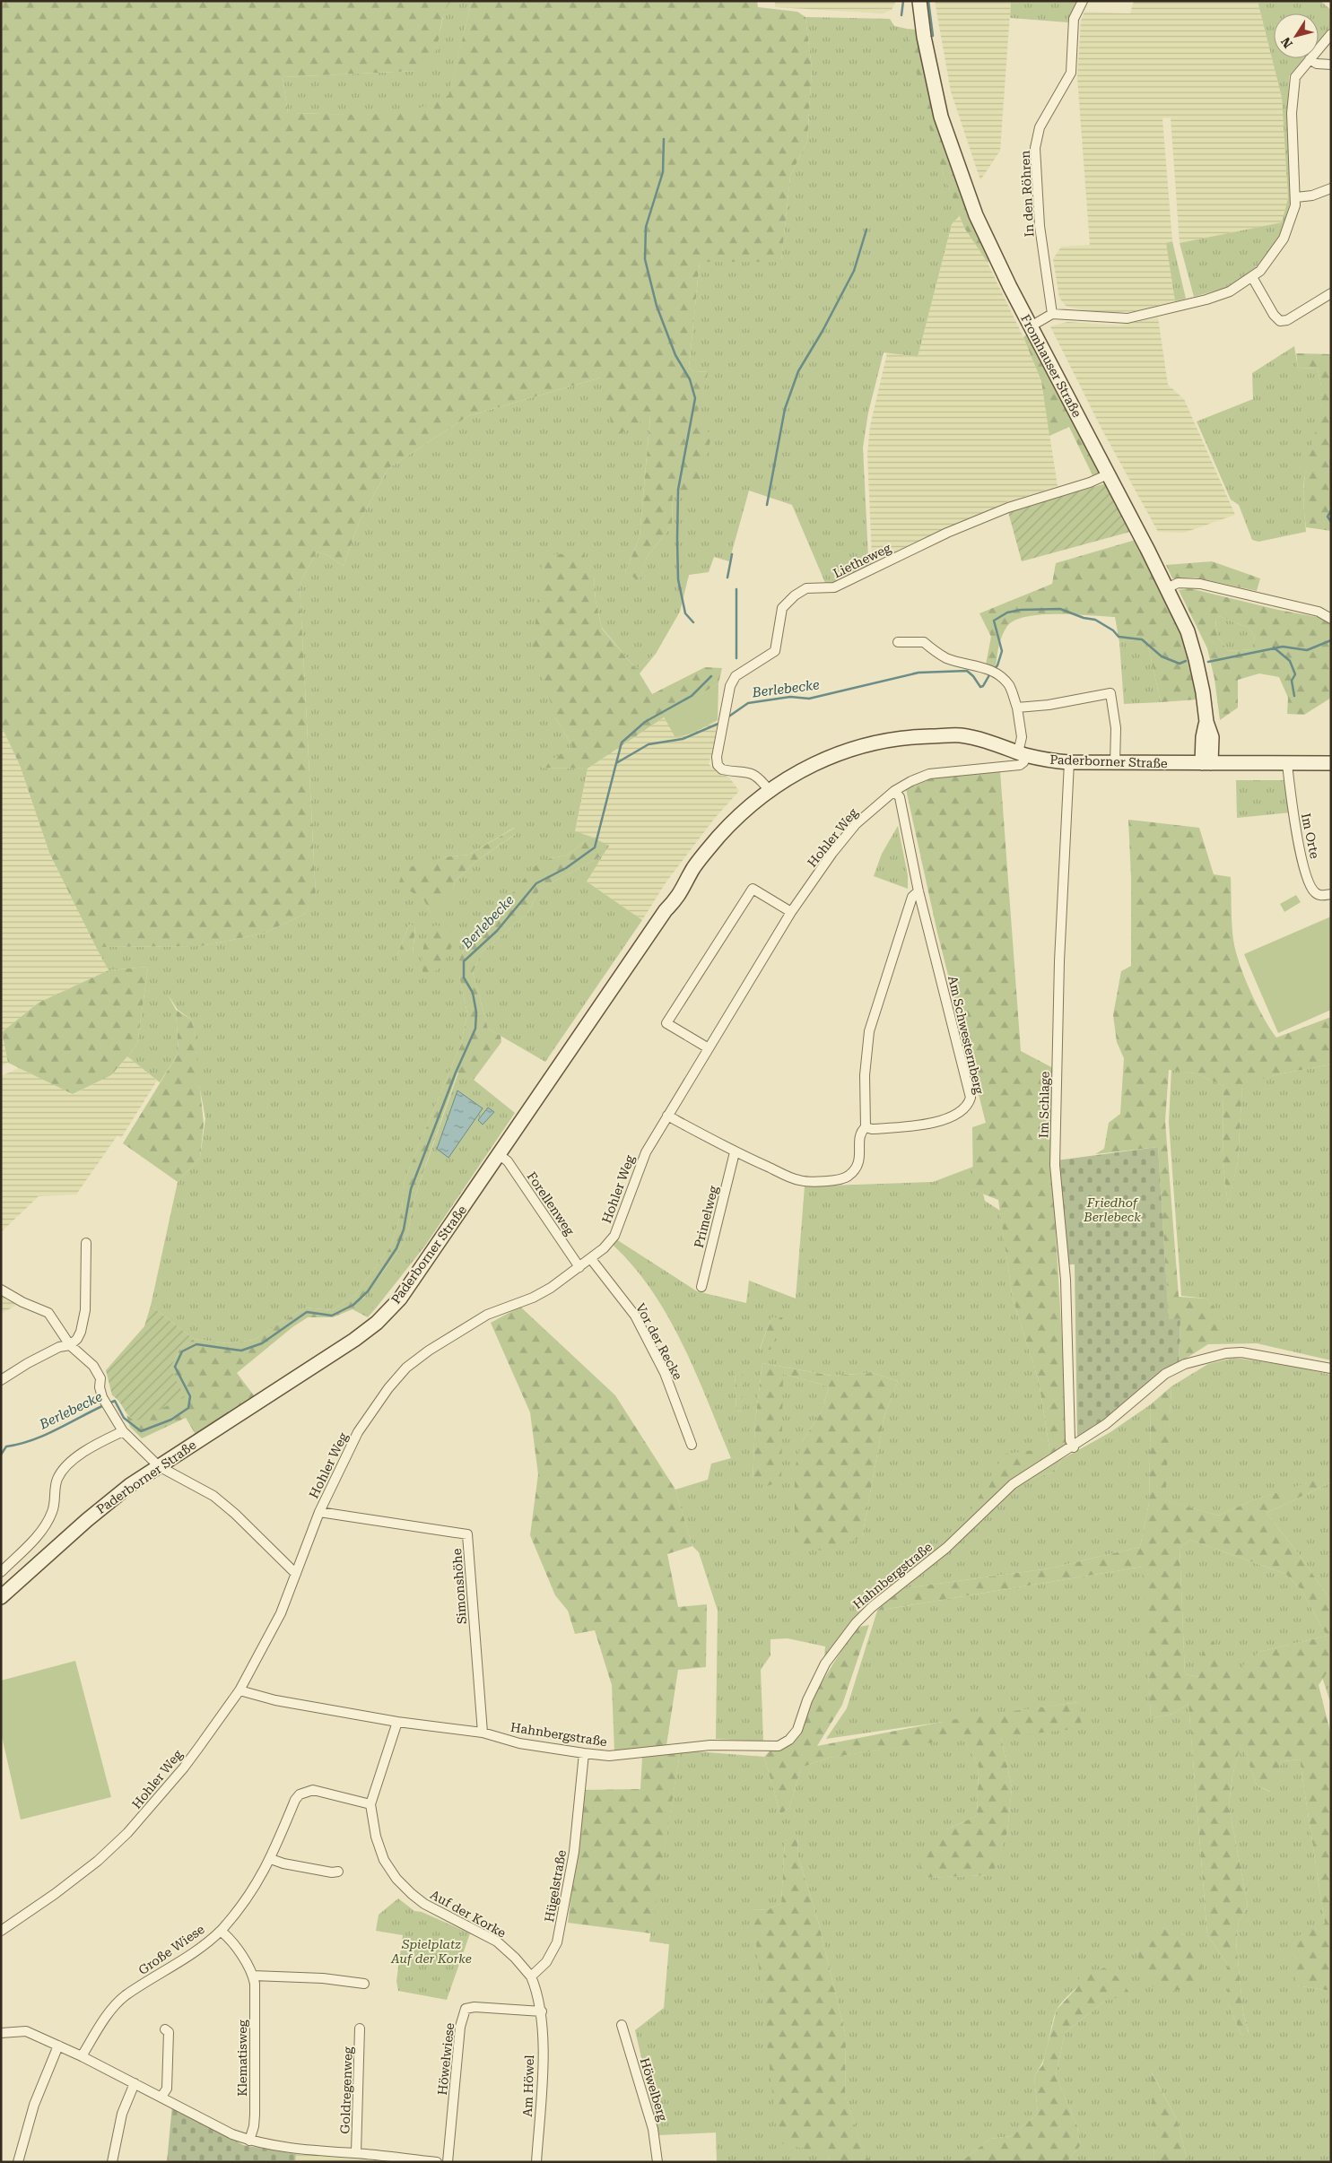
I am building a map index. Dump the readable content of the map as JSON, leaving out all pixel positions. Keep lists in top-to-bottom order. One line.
{"streets":{"main road":["Fromhauser Straße","Paderborner Straße"],"street":["In den Röhren","Lietheweg","Im Orte","Hohler Weg","Am Schwesternberg","Im Schlage","Forellenweg","Primelweg","Vor der Recke","Hahnbergstraße","Simonshöhe","Hügelstraße","Auf der Korke","Große Wiese","Klematisweg","Höwelwiese","Am Höwel","Höwelberg","Goldregenweg"]},"crossings":[["Fromhauser Straße","Lietheweg"],["Fromhauser Straße","Paderborner Straße"],["Lietheweg","Paderborner Straße"],["Paderborner Straße","Im Orte"],["Paderborner Straße","Hohler Weg"],["Paderborner Straße","Im Schlage"],["Paderborner Straße","Forellenweg"],["Hohler Weg","Am Schwesternberg"],["Hohler Weg","Forellenweg"],["Hohler Weg","Vor der Recke"],["Hohler Weg","Hahnbergstraße"],["Hohler Weg","Simonshöhe"],["Im Schlage","Hahnbergstraße"],["Hahnbergstraße","Simonshöhe"],["Hahnbergstraße","Hügelstraße"],["Hahnbergstraße","Auf der Korke"],["Hügelstraße","Auf der Korke"],["Auf der Korke","Große Wiese"],["Große Wiese","Klematisweg"],["Höwelwiese","Am Höwel"]],"water":["Berlebecke"],"parks":["Friedhof Berlebeck","Spielplatz Auf der Korke"],"north":"bottom left"}
